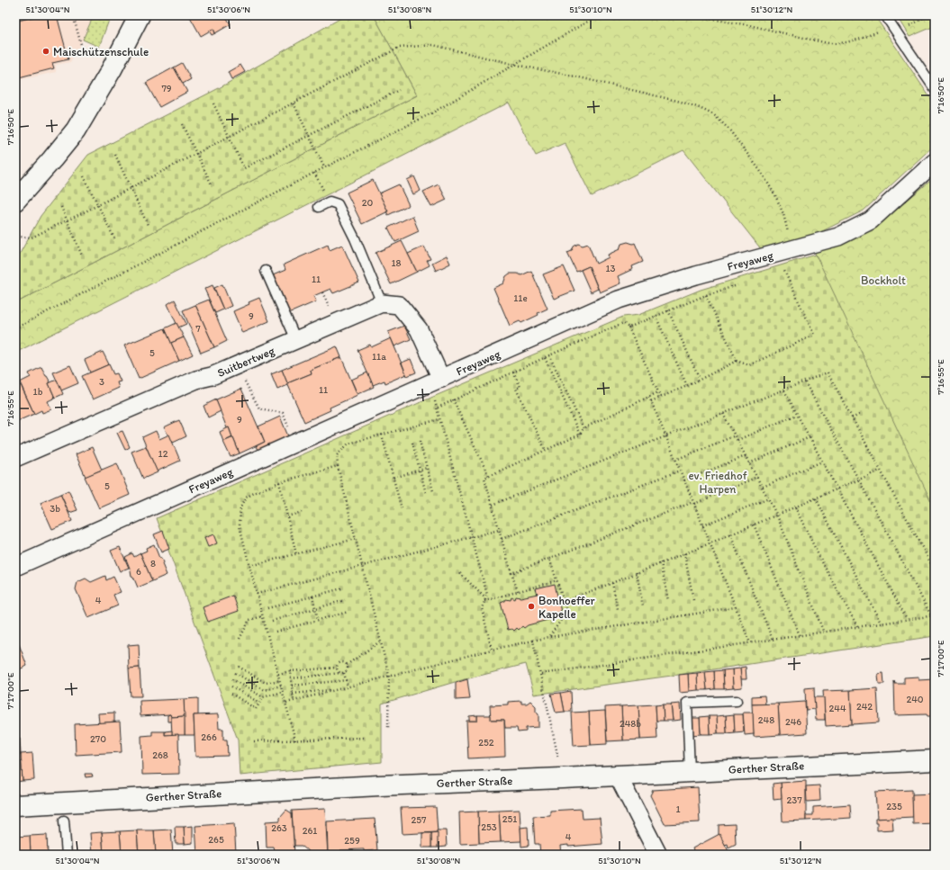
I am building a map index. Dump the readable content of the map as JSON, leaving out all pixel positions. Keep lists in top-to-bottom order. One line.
{"streets":{"street":["Freyaweg","Suitbertweg","Gerther Straße"]},"parks":["Bockholt","ev. Friedhof Harpen"],"places":["Maischützenschule","Bonhoeffer Kapelle"],"house_numbers":["79","20","18","13","11","11e","9","7","5","11a","3","11","1b","9","12","5","3b","8","6","4","240","242","244","248","246","248b","266","270","252","268","237","235","1","251","257","253","263","261","4","265","259"],"coordinates":["51°30'04\"N","51°30'06\"N","51°30'08\"N","51°30'10\"N","51°30'12\"N","7°16'50\"E","7°16'55\"E","7°17'00\"E"]}
